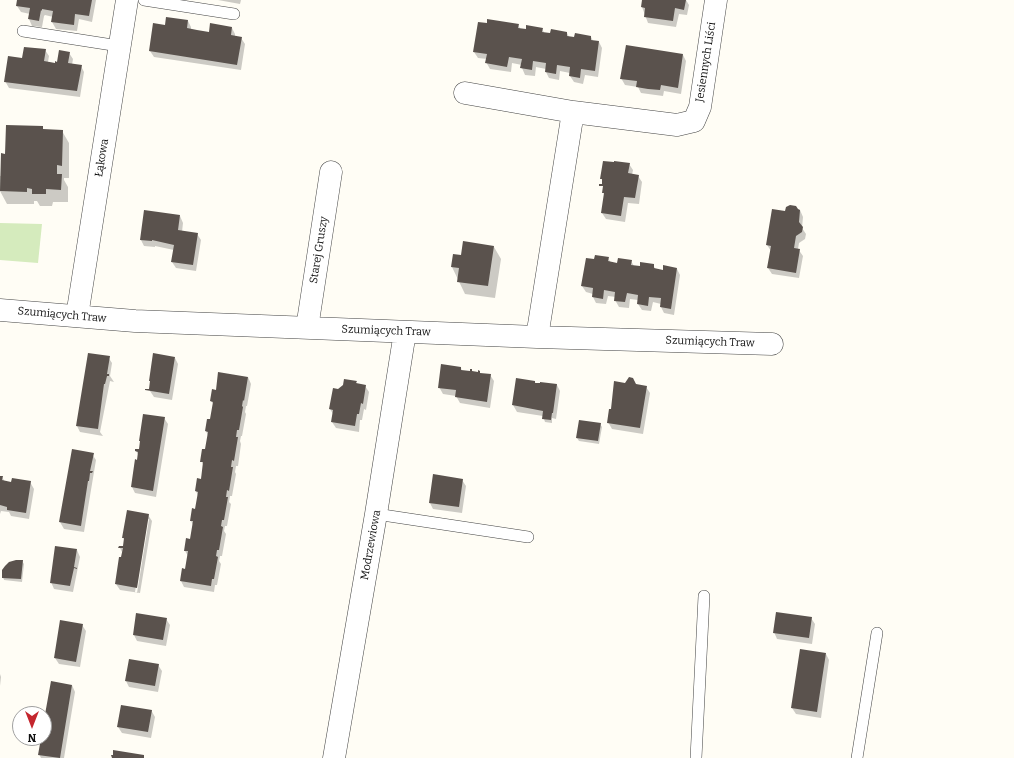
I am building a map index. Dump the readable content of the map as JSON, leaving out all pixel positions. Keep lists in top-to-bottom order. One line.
{"streets":{"street":["Jesiennych Liści","Łąkowa","Starej Gruszy","Szumiących Traw","Modrzewiowa"]},"crossings":[["Łąkowa","Szumiących Traw"],["Starej Gruszy","Szumiących Traw"],["Szumiących Traw","Modrzewiowa"]],"north":"bottom"}
